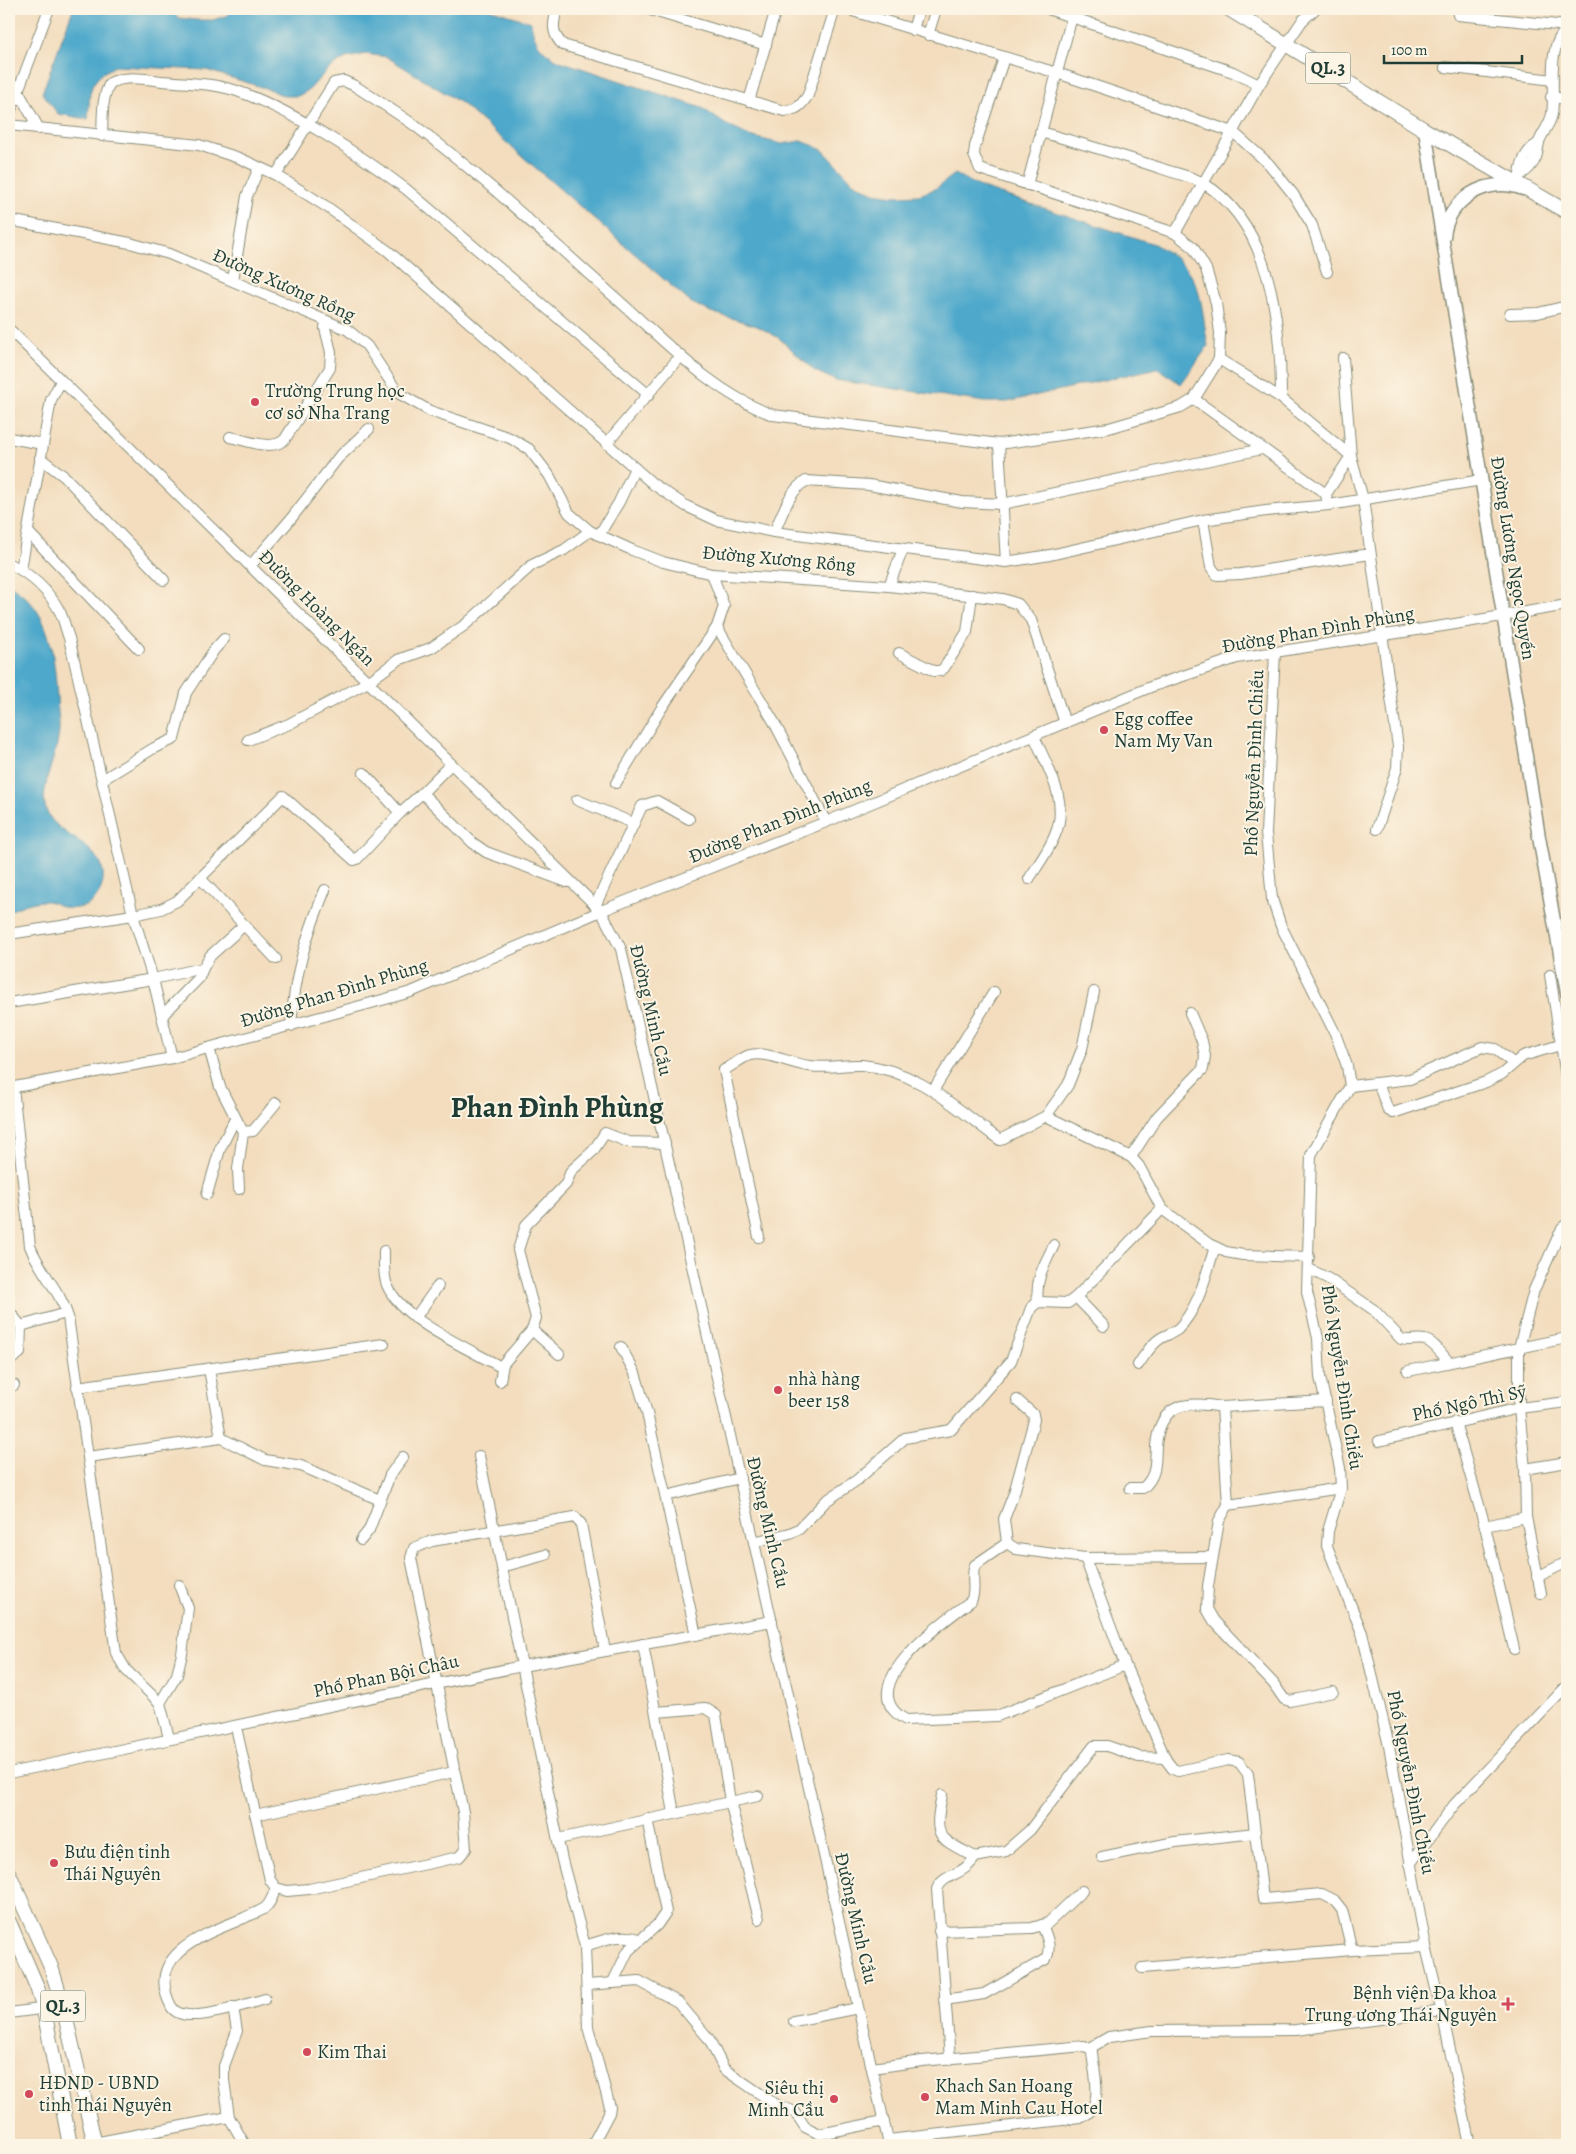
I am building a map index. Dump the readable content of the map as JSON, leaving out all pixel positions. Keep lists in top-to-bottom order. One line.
{"streets":{"highway":["QL.3"],"main road":["Đường Lương Ngọc Quyến"],"street":["Đường Xương Rồng","Đường Hoàng Ngân","Đường Phan Đình Phùng","Phố Nguyễn Đình Chiểu","Đường Minh Cầu","Phố Ngô Thì Sỹ","Phố Phan Bội Châu"]},"crossings":[["QL.3","Đường Lương Ngọc Quyến"],["Đường Xương Rồng","Đường Phan Đình Phùng"],["Đường Lương Ngọc Quyến","Đường Phan Đình Phùng"],["Đường Hoàng Ngân","Đường Phan Đình Phùng"],["Đường Hoàng Ngân","Đường Minh Cầu"],["Đường Phan Đình Phùng","Phố Nguyễn Đình Chiểu"],["Đường Phan Đình Phùng","Đường Minh Cầu"],["Đường Minh Cầu","Phố Phan Bội Châu"]],"districts":["Phan Đình Phùng"],"places":{"other":["Trường Trung học cơ sở Nha Trang","Egg coffee Nam My Van","nhà hàng beer 158","Bưu điện tỉnh Thái Nguyên","Kim Thai","HĐND - UBND tỉnh Thái Nguyên","Khach San Hoang Mam Minh Cau Hotel","Siêu thị Minh Cầu"],"health":["Bệnh viện Đa khoa Trung ương Thái Nguyên"]},"scale_bar":"100 m"}
